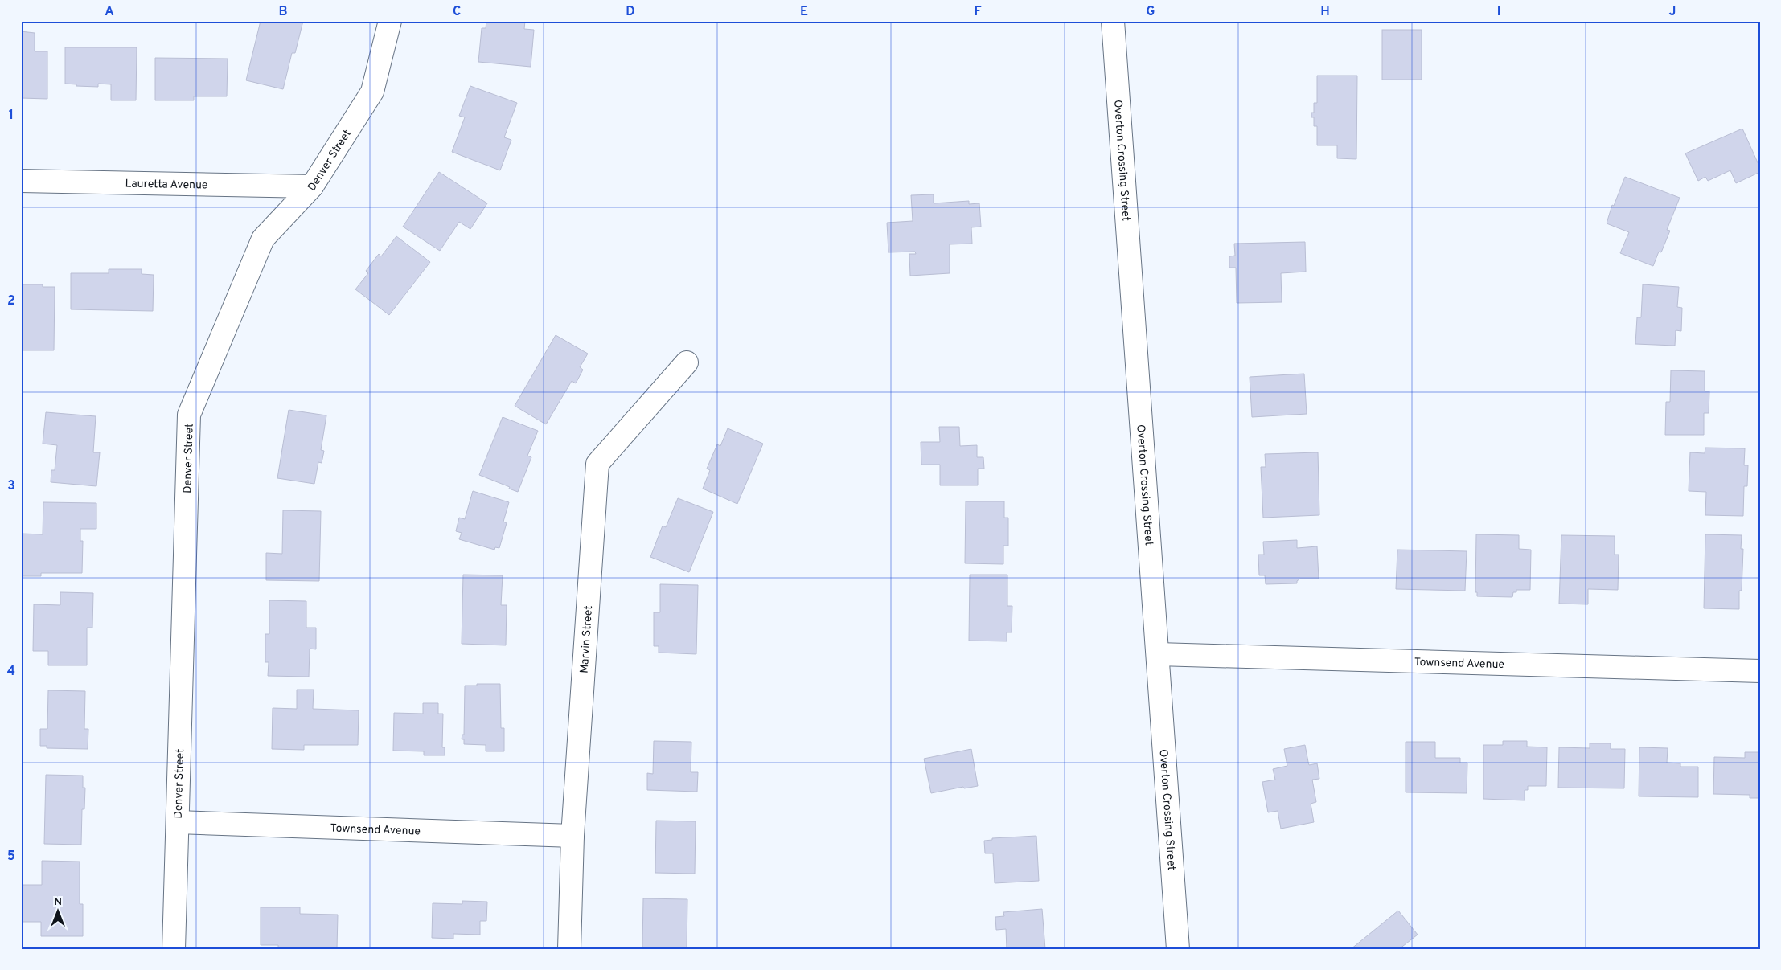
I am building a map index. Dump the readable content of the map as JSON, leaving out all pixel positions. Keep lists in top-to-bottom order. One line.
{"streets":{"street":["Denver Street","Overton Crossing Street","Lauretta Avenue","Marvin Street","Townsend Avenue"]},"crossings":[["Denver Street","Lauretta Avenue"],["Denver Street","Townsend Avenue"],["Overton Crossing Street","Townsend Avenue"],["Marvin Street","Townsend Avenue"]],"north":"top","grid":{"columns":["A","B","C","D","E","F","G","H","I","J"],"rows":["1","2","3","4","5"]}}
